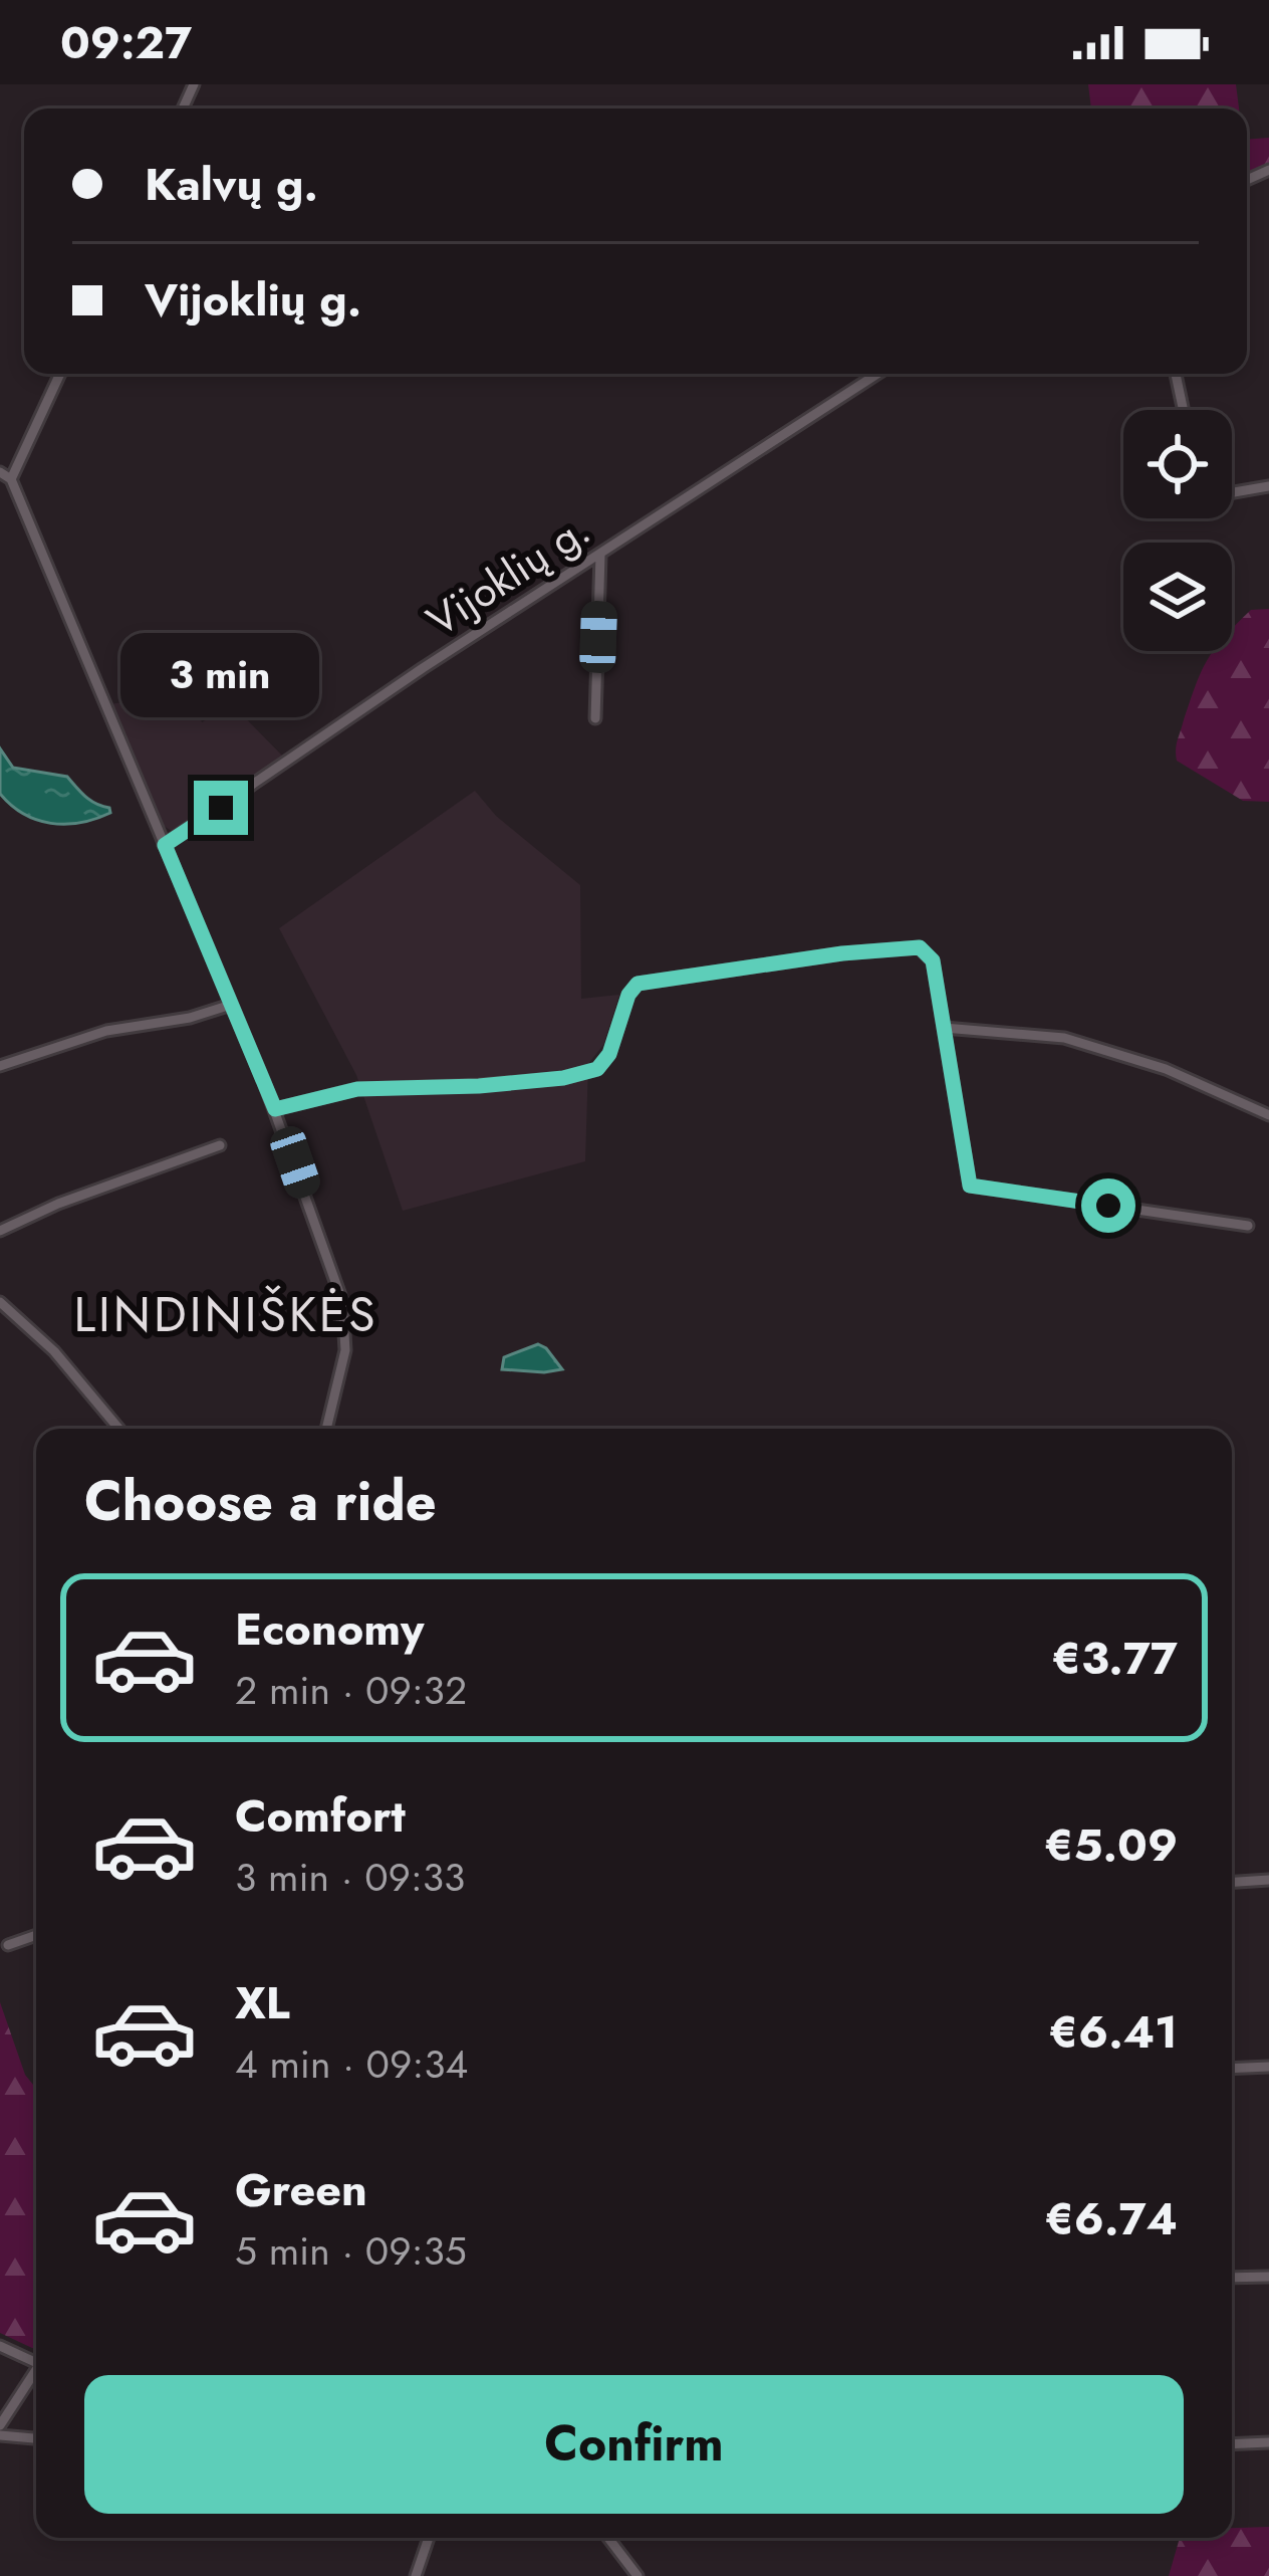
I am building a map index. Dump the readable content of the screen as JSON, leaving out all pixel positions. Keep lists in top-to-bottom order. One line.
{"streets":{"street":["Vijoklių g."]},"districts":["LINDINIŠKĖS"],"page":{"status":"09:27","banner":["Kalvų g.","Vijoklių g."],"bubble":"3 min","heading":"Choose a ride","list":[{"name":"Economy","note":"2 min · 09:32","value":"€3.77"},{"name":"Comfort","note":"3 min · 09:33","value":"€5.09"},{"name":"XL","note":"4 min · 09:34","value":"€6.41"},{"name":"Green","note":"5 min · 09:35","value":"€6.74"}],"buttons":"Confirm"}}
